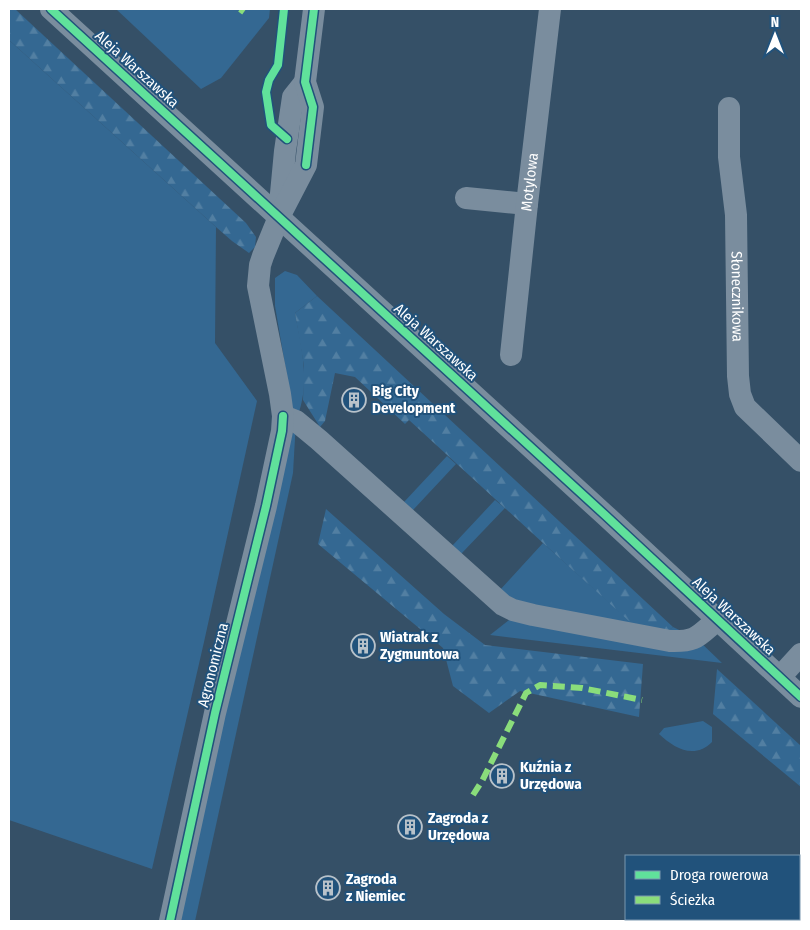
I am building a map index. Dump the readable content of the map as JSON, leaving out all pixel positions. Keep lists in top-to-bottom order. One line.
{"streets":{"street":["Aleja Warszawska","Motylowa","Słonecznikowa","Agronomiczna"]},"crossings":[["Aleja Warszawska","Agronomiczna"]],"places":{"building":["Big City Development","Wiatrak z Zygmuntowa","Kuźnia z Urzędowa","Zagroda z Urzędowa","Zagroda z Niemiec"]},"legend":["Droga rowerowa","Ścieżka"],"north":"top"}
